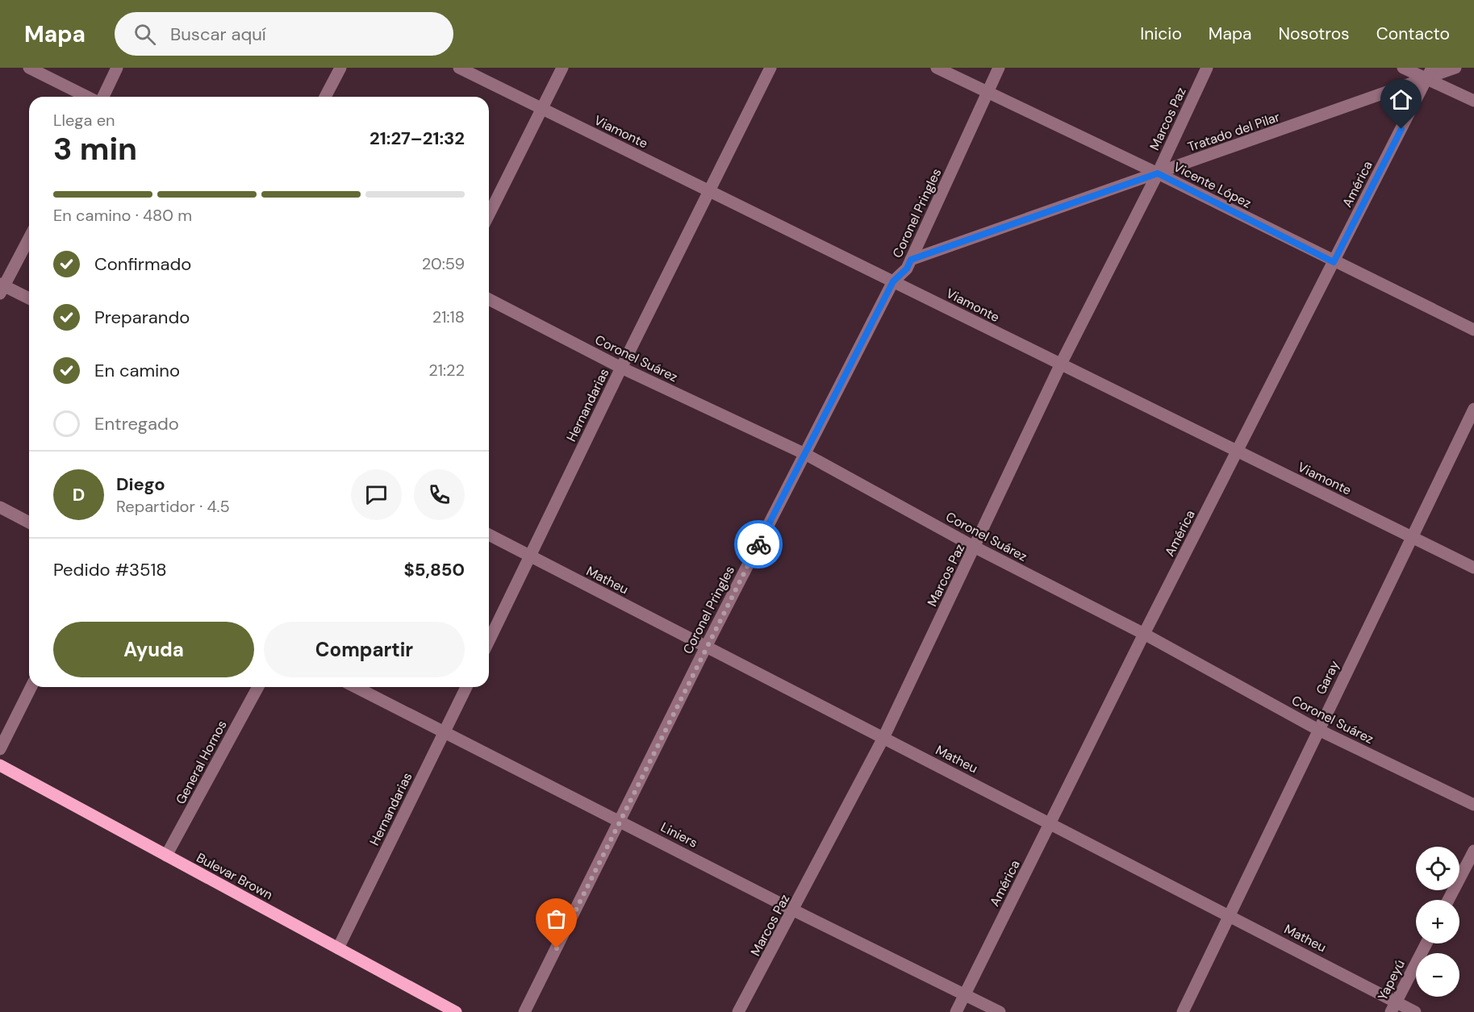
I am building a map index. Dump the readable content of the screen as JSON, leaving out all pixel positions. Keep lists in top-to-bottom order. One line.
{"streets":{"main road":["Bulevar Brown"],"street":["Marcos Paz","Viamonte","Tratado del Pilar","América","Vicente López","Coronel Pringles","Coronel Suárez","Hernandarias","Matheu","Garay","General Hornos","Liniers","Yapeyú"]},"crossings":[["Marcos Paz","Viamonte"],["Marcos Paz","Tratado del Pilar"],["Marcos Paz","Vicente López"],["Marcos Paz","Coronel Suárez"],["Marcos Paz","Matheu"],["Marcos Paz","Liniers"],["Viamonte","América"],["Viamonte","Coronel Pringles"],["Viamonte","Hernandarias"],["Viamonte","Garay"],["Tratado del Pilar","América"],["Tratado del Pilar","Vicente López"],["Tratado del Pilar","Coronel Pringles"],["América","Vicente López"],["América","Coronel Suárez"],["América","Matheu"],["América","Liniers"],["Vicente López","Coronel Pringles"],["Coronel Pringles","Coronel Suárez"],["Coronel Pringles","Matheu"],["Coronel Pringles","Liniers"],["Coronel Suárez","Hernandarias"],["Coronel Suárez","Garay"],["Hernandarias","Matheu"],["Hernandarias","Liniers"],["Hernandarias","Bulevar Brown"],["Matheu","Garay"],["Matheu","Yapeyú"],["General Hornos","Bulevar Brown"]],"page":{"header":"Mapa","search":"Buscar aquí","nav":["Inicio","Mapa","Nosotros","Contacto"],"heading":["3 min","Llega en","21:27–21:32"],"panel":["Diego","Repartidor · 4.5","Pedido #3518","$5,850"],"bar":"En camino · 480 m","list":[["Confirmado","20:59"],["Preparando","21:18"],["En camino","21:22"],"Entregado"],"round":"D","buttons":["Ayuda","Compartir"],"map_buttons":["+","−"]}}
